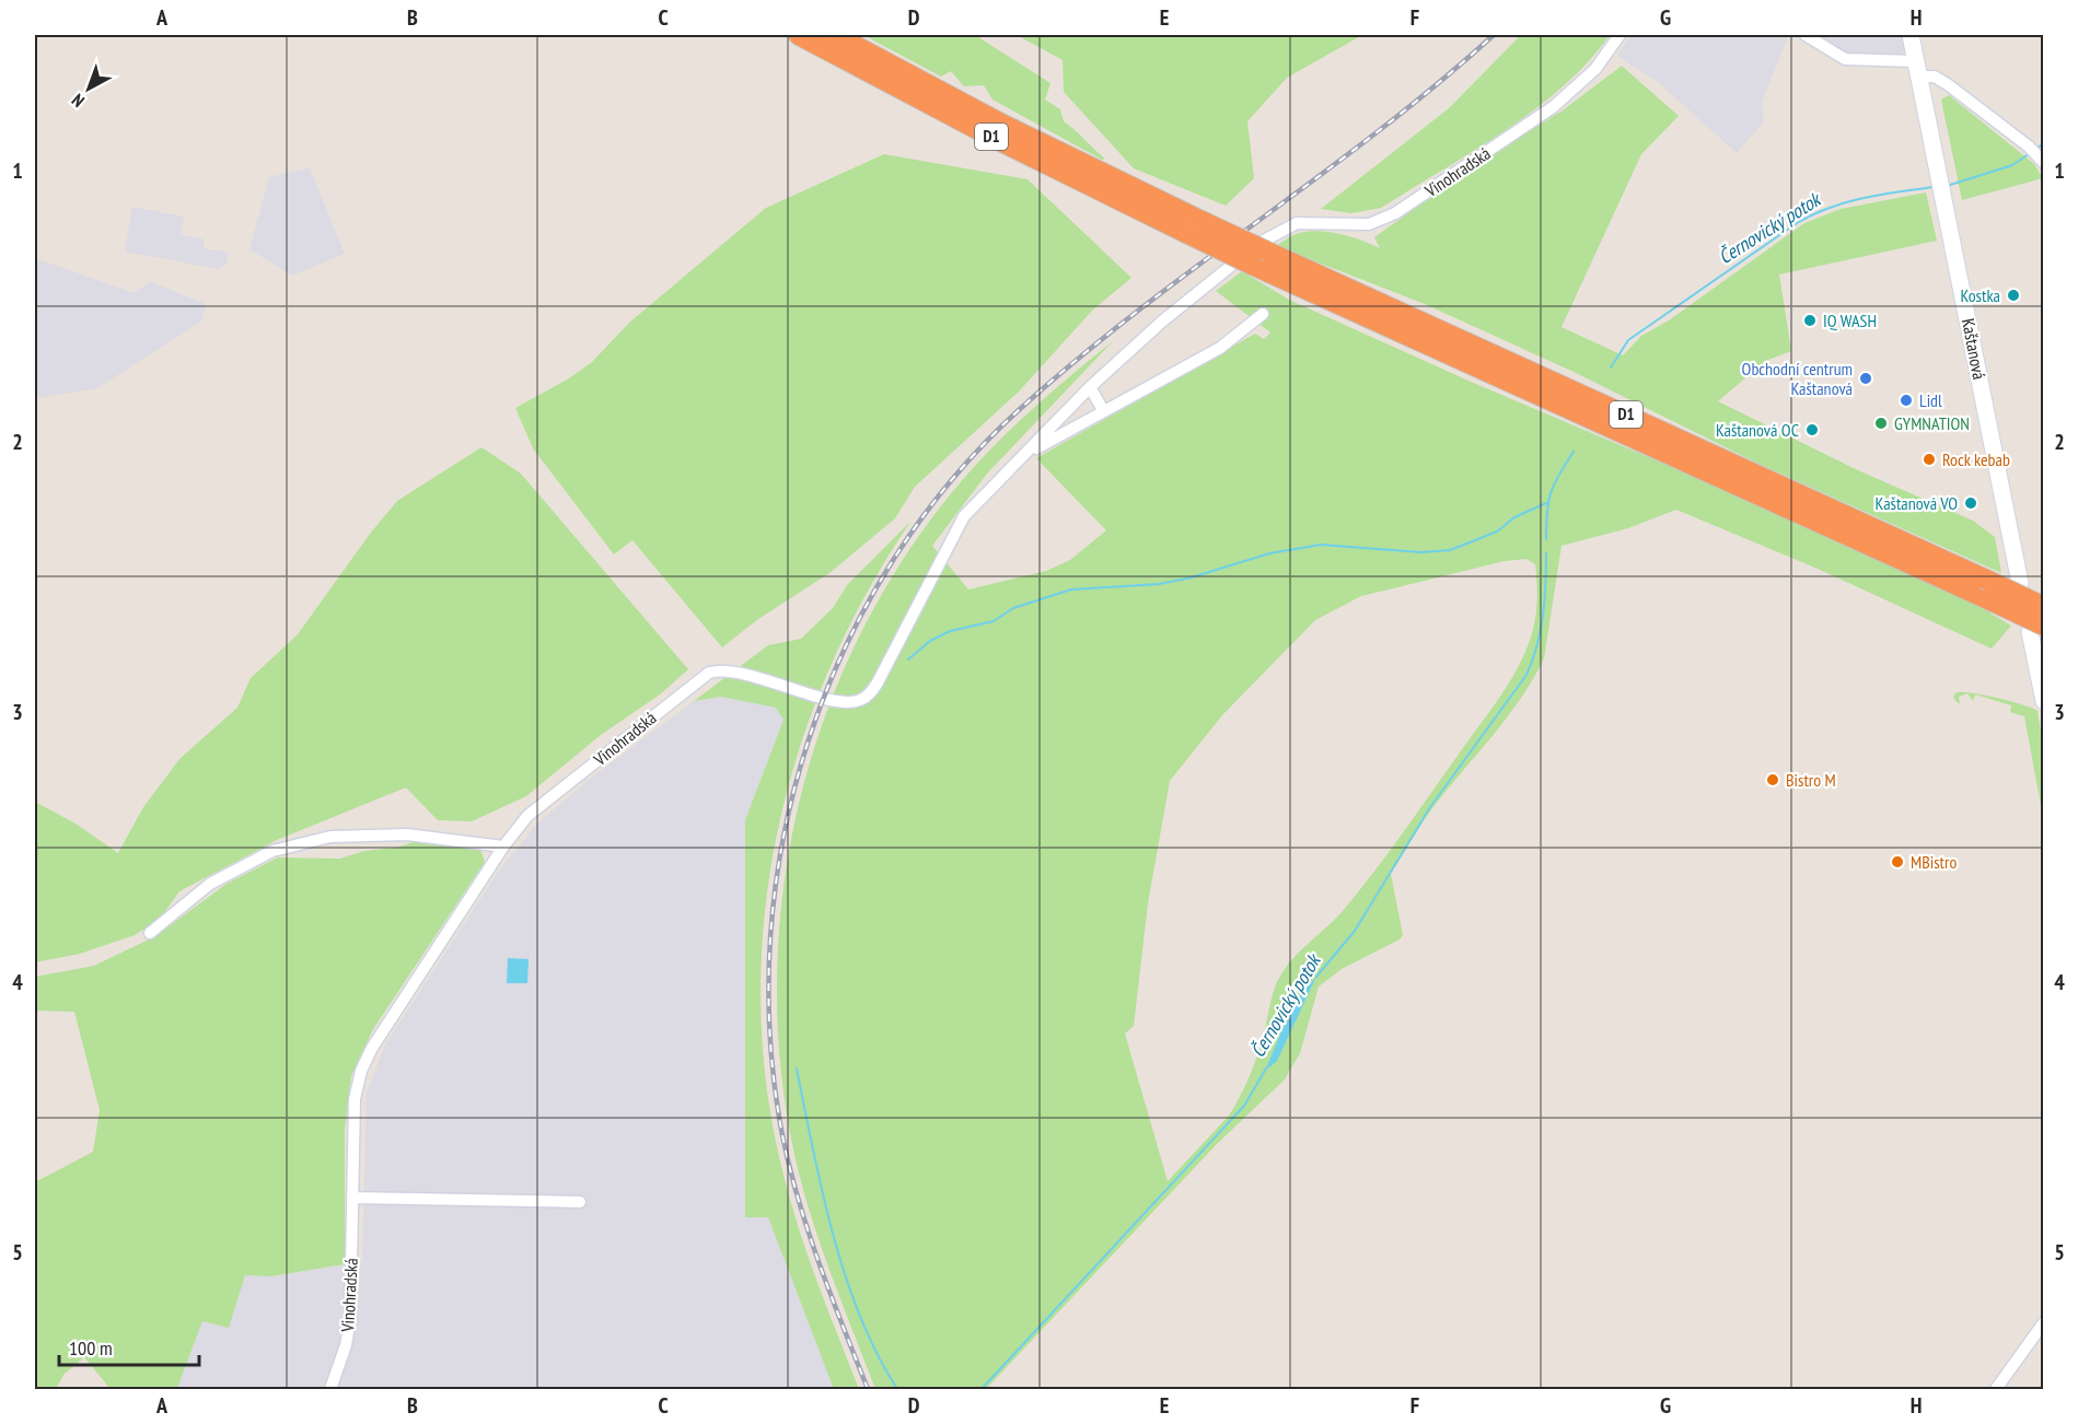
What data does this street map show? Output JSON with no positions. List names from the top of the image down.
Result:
{
  "streets": {
    "highway": ["D1"],
    "main road": ["Kaštanová"],
    "street": ["Vinohradská"]
  },
  "crossings": [
    ["D1", "Vinohradská"]
  ],
  "water": ["Černovický potok"],
  "places": [
    "Kostka",
    "IQ WASH",
    "Obchodní centrum Kaštanová",
    "Lidl",
    "GYMNATION",
    "Kaštanová OC",
    "Rock kebab",
    "Kaštanová VO",
    "Bistro M",
    "MBistro"
  ],
  "scale_bar": "100 m",
  "north": "bottom left",
  "grid": {
    "columns": [
      "A",
      "B",
      "C",
      "D",
      "E",
      "F",
      "G",
      "H"
    ],
    "rows": [
      "1",
      "2",
      "3",
      "4",
      "5"
    ]
  }
}
